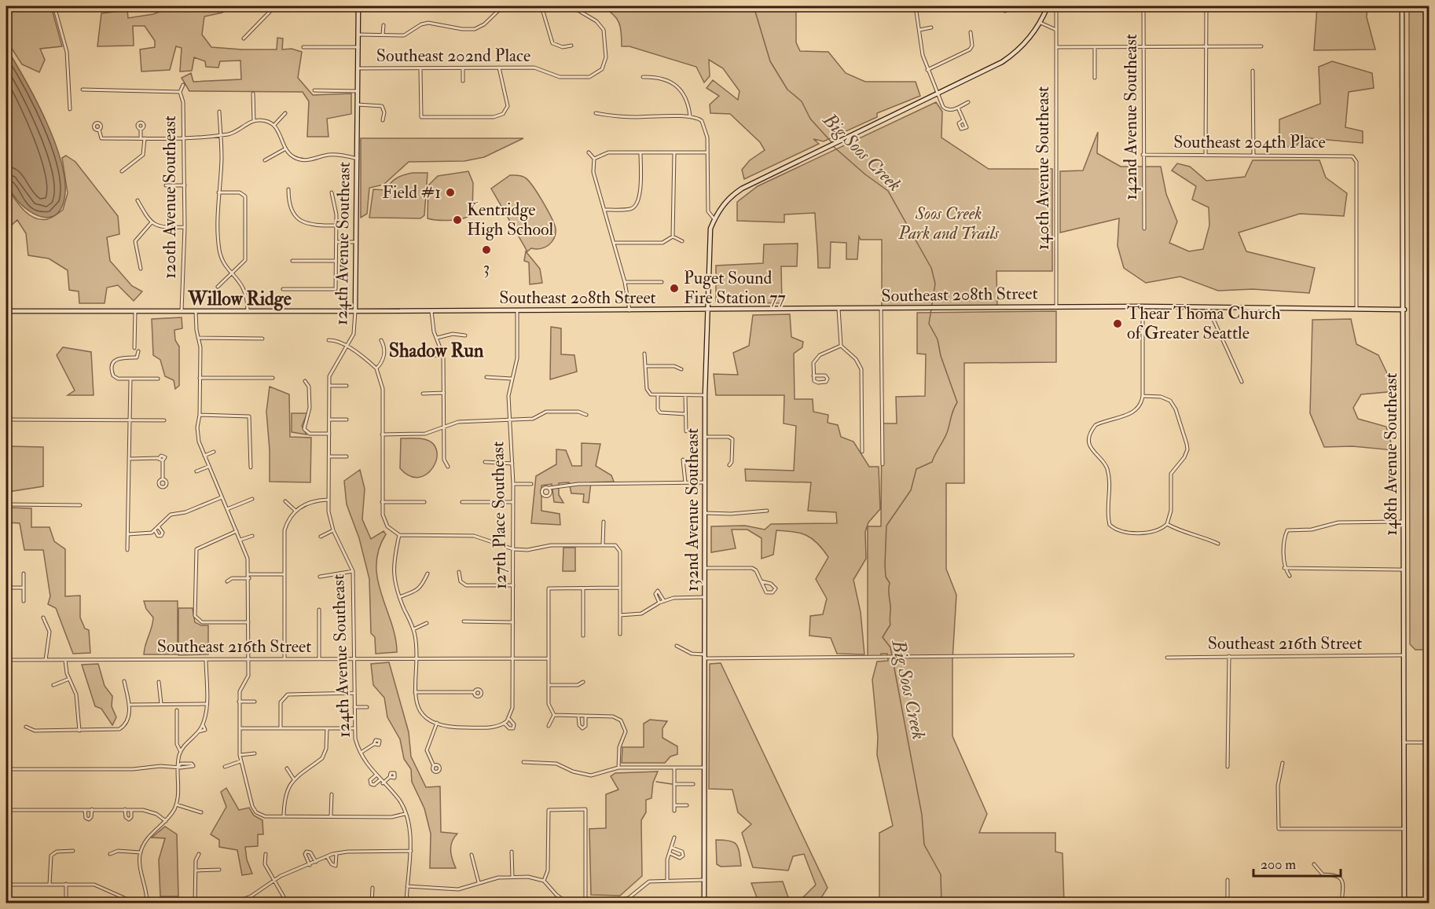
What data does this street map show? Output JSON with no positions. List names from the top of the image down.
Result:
{
  "streets": {
    "street": [
      "Southeast 202nd Place",
      "142nd Avenue Southeast",
      "Southeast 204th Place",
      "140th Avenue Southeast",
      "120th Avenue Southeast",
      "124th Avenue Southeast",
      "Southeast 208th Street",
      "148th Avenue Southeast",
      "132nd Avenue Southeast",
      "127th Place Southeast",
      "Southeast 216th Street"
    ]
  },
  "crossings": [
    ["Southeast 202nd Place", "124th Avenue Southeast"],
    ["142nd Avenue Southeast", "Southeast 204th Place"],
    ["Southeast 204th Place", "Southeast 208th Street"],
    ["140th Avenue Southeast", "Southeast 208th Street"],
    ["120th Avenue Southeast", "Southeast 208th Street"],
    ["124th Avenue Southeast", "Southeast 208th Street"],
    ["124th Avenue Southeast", "Southeast 216th Street"],
    ["Southeast 208th Street", "148th Avenue Southeast"],
    ["Southeast 208th Street", "132nd Avenue Southeast"],
    ["Southeast 208th Street", "127th Place Southeast"],
    ["148th Avenue Southeast", "Southeast 216th Street"],
    ["127th Place Southeast", "Southeast 216th Street"]
  ],
  "districts": ["Willow Ridge", "Shadow Run"],
  "water": ["Big Soos Creek"],
  "parks": ["Soos Creek Park and Trails"],
  "places": [
    "Field #1",
    "Kentridge High School",
    "3",
    "Puget Sound Fire Station 77",
    "Thear Thoma Church of Greater Seattle"
  ],
  "scale_bar": "200 m"
}
